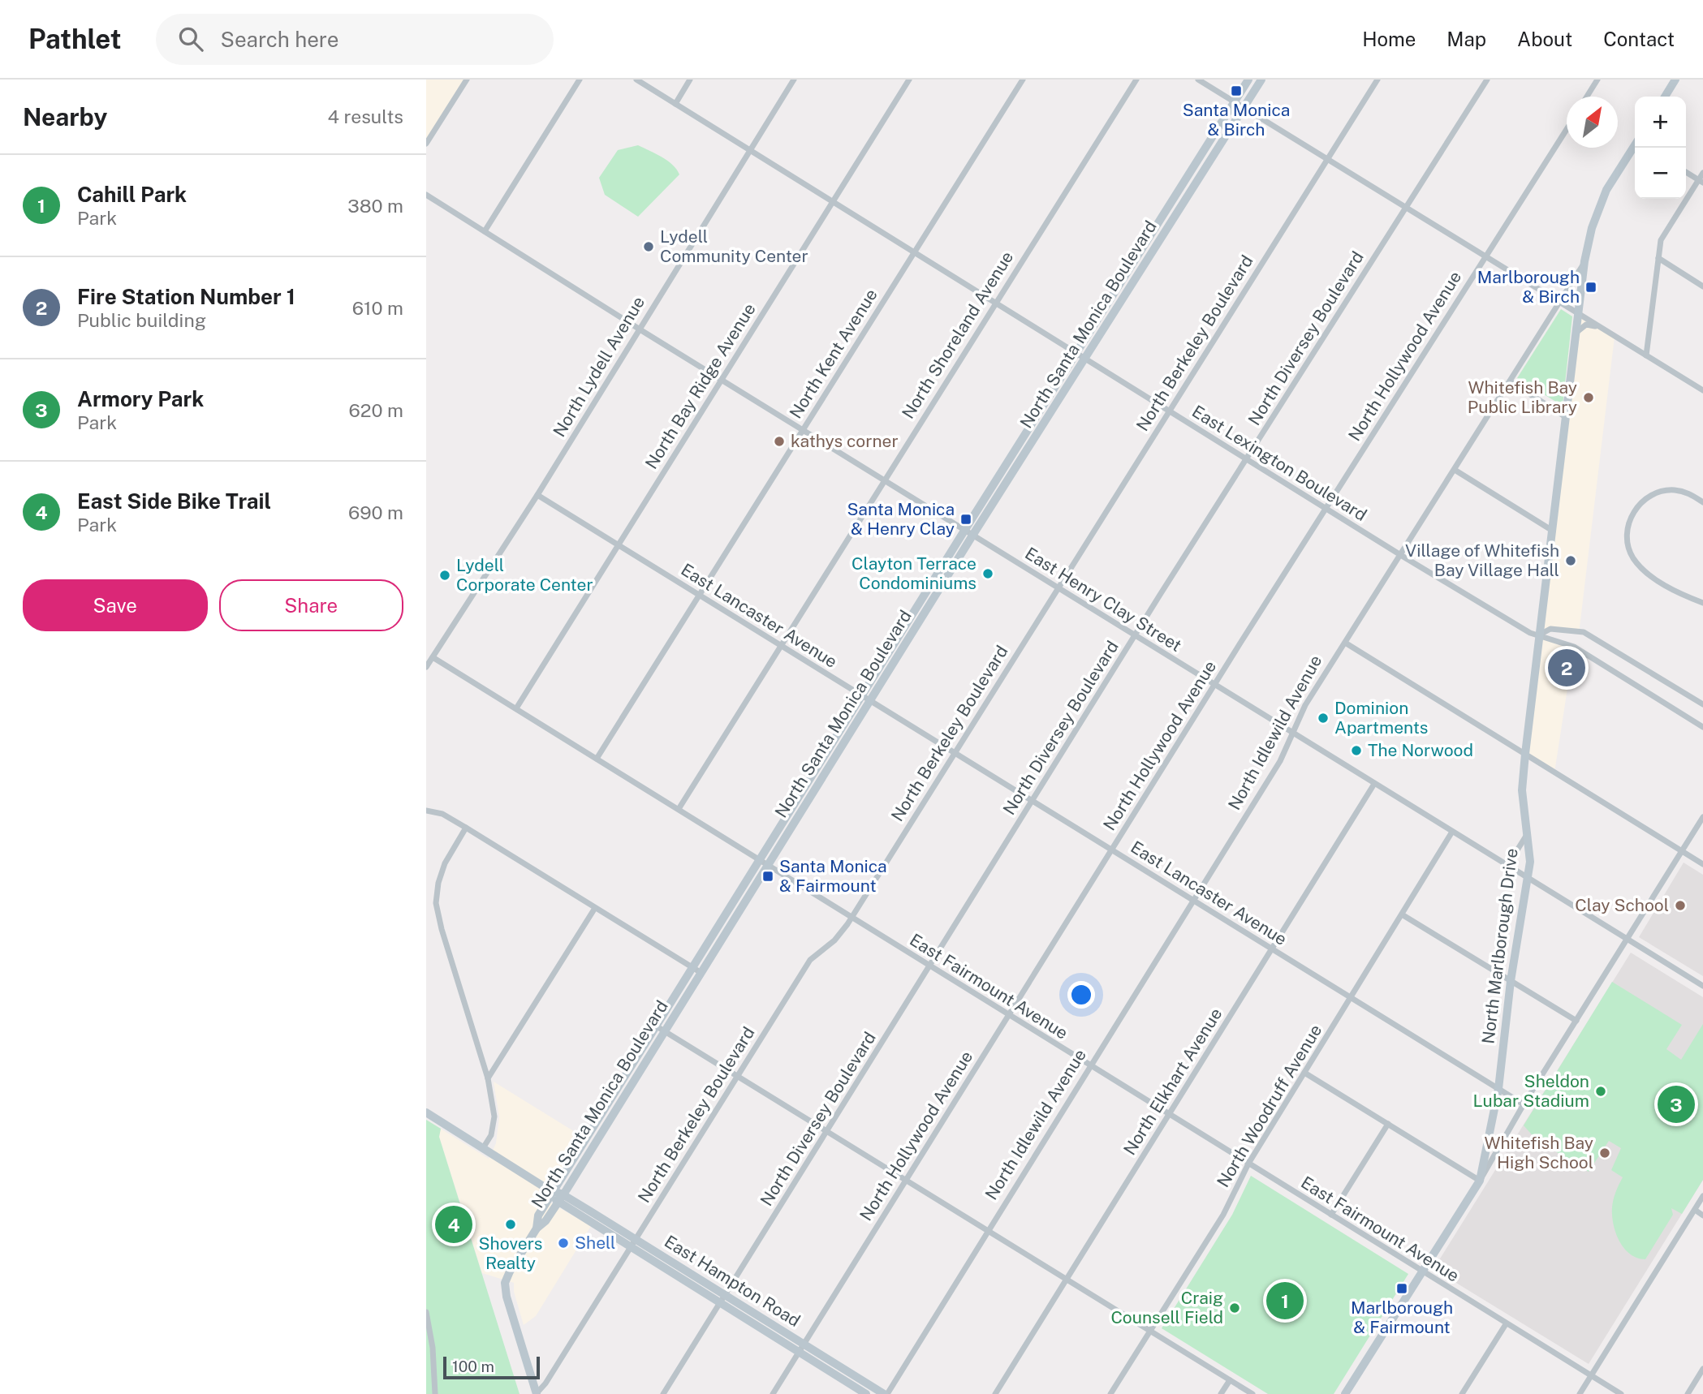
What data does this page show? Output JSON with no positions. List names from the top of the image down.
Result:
{
  "streets": {
    "street": [
      "North Santa Monica Boulevard",
      "North Shoreland Avenue",
      "North Diversey Boulevard",
      "North Berkeley Boulevard",
      "North Kent Avenue",
      "North Hollywood Avenue",
      "North Lydell Avenue",
      "North Bay Ridge Avenue",
      "East Lexington Boulevard",
      "East Henry Clay Street",
      "East Lancaster Avenue",
      "North Idlewild Avenue",
      "North Marlborough Drive",
      "East Fairmount Avenue",
      "North Elkhart Avenue",
      "North Woodruff Avenue",
      "East Hampton Road"
    ]
  },
  "crossings": [
    ["North Santa Monica Boulevard", "East Lexington Boulevard"],
    ["North Santa Monica Boulevard", "East Henry Clay Street"],
    ["North Santa Monica Boulevard", "East Lancaster Avenue"],
    ["North Santa Monica Boulevard", "East Fairmount Avenue"],
    ["North Santa Monica Boulevard", "East Hampton Road"],
    ["North Shoreland Avenue", "East Lexington Boulevard"],
    ["North Shoreland Avenue", "East Henry Clay Street"],
    ["North Shoreland Avenue", "East Lancaster Avenue"],
    ["North Shoreland Avenue", "East Fairmount Avenue"],
    ["North Diversey Boulevard", "East Lexington Boulevard"],
    ["North Diversey Boulevard", "East Henry Clay Street"],
    ["North Diversey Boulevard", "East Lancaster Avenue"],
    ["North Diversey Boulevard", "East Fairmount Avenue"],
    ["North Diversey Boulevard", "East Hampton Road"],
    ["North Berkeley Boulevard", "East Lexington Boulevard"],
    ["North Berkeley Boulevard", "East Henry Clay Street"],
    ["North Berkeley Boulevard", "East Lancaster Avenue"],
    ["North Berkeley Boulevard", "East Fairmount Avenue"],
    ["North Berkeley Boulevard", "East Hampton Road"],
    ["North Kent Avenue", "East Lexington Boulevard"],
    ["North Kent Avenue", "East Henry Clay Street"],
    ["North Kent Avenue", "East Lancaster Avenue"],
    ["North Kent Avenue", "East Fairmount Avenue"],
    ["North Hollywood Avenue", "East Lexington Boulevard"],
    ["North Hollywood Avenue", "East Henry Clay Street"],
    ["North Hollywood Avenue", "East Lancaster Avenue"],
    ["North Hollywood Avenue", "East Fairmount Avenue"],
    ["North Hollywood Avenue", "East Hampton Road"],
    ["North Lydell Avenue", "East Lexington Boulevard"],
    ["North Lydell Avenue", "East Henry Clay Street"],
    ["North Lydell Avenue", "East Lancaster Avenue"],
    ["North Lydell Avenue", "East Fairmount Avenue"],
    ["North Bay Ridge Avenue", "East Lexington Boulevard"],
    ["North Bay Ridge Avenue", "East Henry Clay Street"],
    ["North Bay Ridge Avenue", "East Lancaster Avenue"],
    ["North Bay Ridge Avenue", "East Fairmount Avenue"],
    ["East Lexington Boulevard", "North Idlewild Avenue"],
    ["East Lexington Boulevard", "North Marlborough Drive"],
    ["East Henry Clay Street", "North Idlewild Avenue"],
    ["East Henry Clay Street", "North Marlborough Drive"],
    ["East Henry Clay Street", "North Elkhart Avenue"],
    ["East Henry Clay Street", "North Woodruff Avenue"],
    ["East Lancaster Avenue", "North Idlewild Avenue"],
    ["East Lancaster Avenue", "North Marlborough Drive"],
    ["East Lancaster Avenue", "North Elkhart Avenue"],
    ["East Lancaster Avenue", "North Woodruff Avenue"],
    ["North Idlewild Avenue", "North Marlborough Drive"],
    ["North Idlewild Avenue", "East Fairmount Avenue"],
    ["North Idlewild Avenue", "East Hampton Road"],
    ["North Marlborough Drive", "East Fairmount Avenue"],
    ["East Fairmount Avenue", "North Elkhart Avenue"],
    ["East Fairmount Avenue", "North Woodruff Avenue"]
  ],
  "places": {
    "transit": [
      "Santa Monica & Birch",
      "Marlborough & Birch",
      "Santa Monica & Henry Clay",
      "Santa Monica & Fairmount",
      "Marlborough & Fairmount"
    ],
    "other": [
      "Lydell Community Center",
      "Whitefish Bay Public Library",
      "kathys corner",
      "Village of Whitefish Bay Village Hall",
      "Clayton Terrace Condominiums",
      "Lydell Corporate Center",
      "Dominion Apartments",
      "The Norwood",
      "Clay School",
      "Sheldon Lubar Stadium",
      "Whitefish Bay High School",
      "Shovers Realty",
      "Shell",
      "Craig Counsell Field"
    ]
  },
  "scale_bar": "100 m",
  "north": "top right",
  "page": {
    "header": "Pathlet",
    "search": "Search here",
    "nav": [
      "Home",
      "Map",
      "About",
      "Contact"
    ],
    "heading": ["Nearby", "4 results"],
    "map_buttons": ["+", "−"],
    "list": [
      {
        "mark": "1",
        "name": "Cahill Park",
        "note": "Park",
        "value": "380 m"
      },
      {
        "mark": "2",
        "name": "Fire Station Number 1",
        "note": "Public building",
        "value": "610 m"
      },
      {
        "mark": "3",
        "name": "Armory Park",
        "note": "Park",
        "value": "620 m"
      },
      {
        "mark": "4",
        "name": "East Side Bike Trail",
        "note": "Park",
        "value": "690 m"
      }
    ],
    "buttons": ["Save", "Share"],
    "pins": [
      "2",
      "3",
      "4",
      "1"
    ],
    "scale": "100 m"
  }
}
